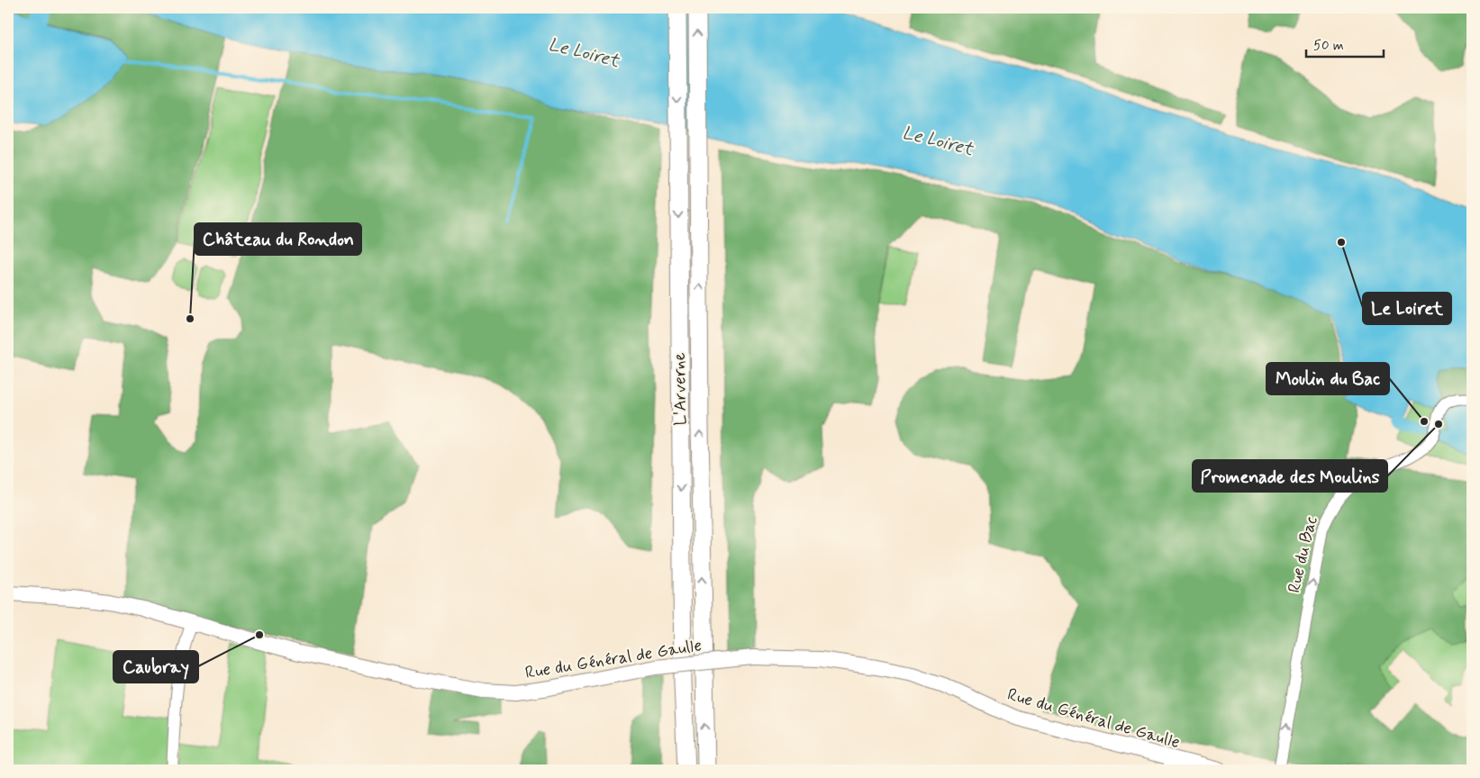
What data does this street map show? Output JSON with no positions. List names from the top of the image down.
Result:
{
  "streets": {
    "highway": ["L'Arverne"],
    "main road": ["Rue du Général de Gaulle"],
    "street": ["Rue du Bac"]
  },
  "one_way": ["Rue du Bac"],
  "water": ["Le Loiret"],
  "places": [
    "Le Loiret",
    "Château du Rondon",
    "Moulin du Bac",
    "Promenade des Moulins",
    "Caubray"
  ],
  "scale_bar": "50 m"
}
